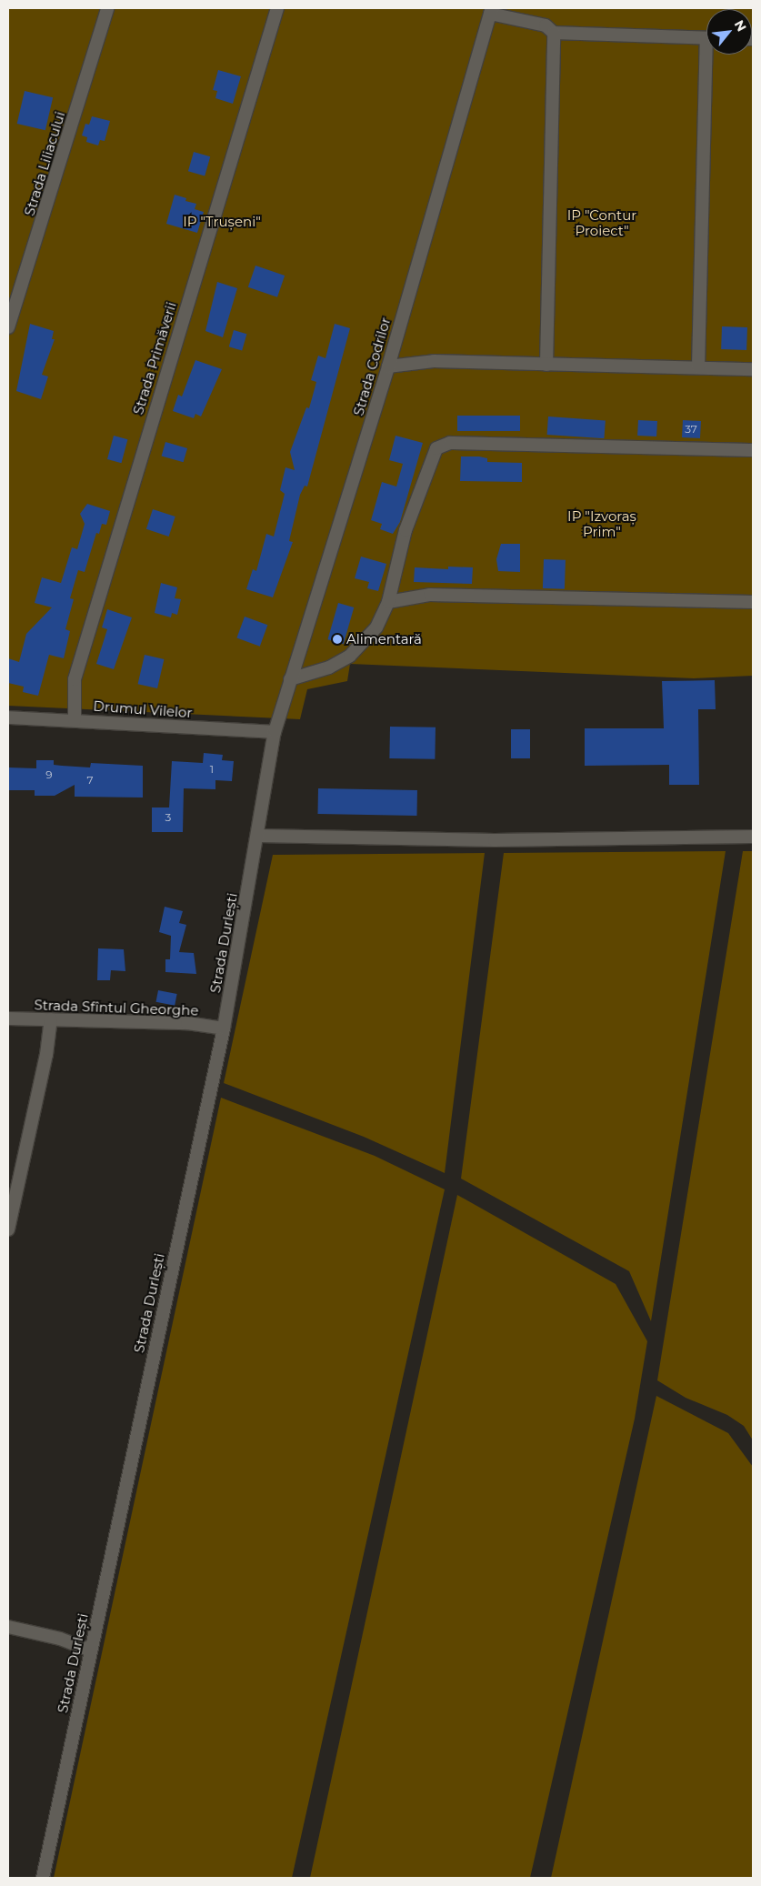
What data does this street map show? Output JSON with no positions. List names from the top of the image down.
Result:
{
  "streets": {
    "street": [
      "Strada Liliacului",
      "Strada Primăverii",
      "Strada Codrilor",
      "Drumul Vilelor",
      "Strada Durlești",
      "Strada Sfîntul Gheorghe"
    ]
  },
  "crossings": [
    ["Strada Primăverii", "Drumul Vilelor"],
    ["Strada Codrilor", "Drumul Vilelor"],
    ["Strada Codrilor", "Strada Durlești"],
    ["Drumul Vilelor", "Strada Durlești"],
    ["Strada Durlești", "Strada Sfîntul Gheorghe"]
  ],
  "parks": ["IP \"Contur Proiect\"", "IP \"Trușeni\"", "IP \"Izvoraș Prim\""],
  "places": ["Alimentară"],
  "house_numbers": [
    "37",
    "1",
    "9",
    "7",
    "3"
  ],
  "north": "top right"
}
